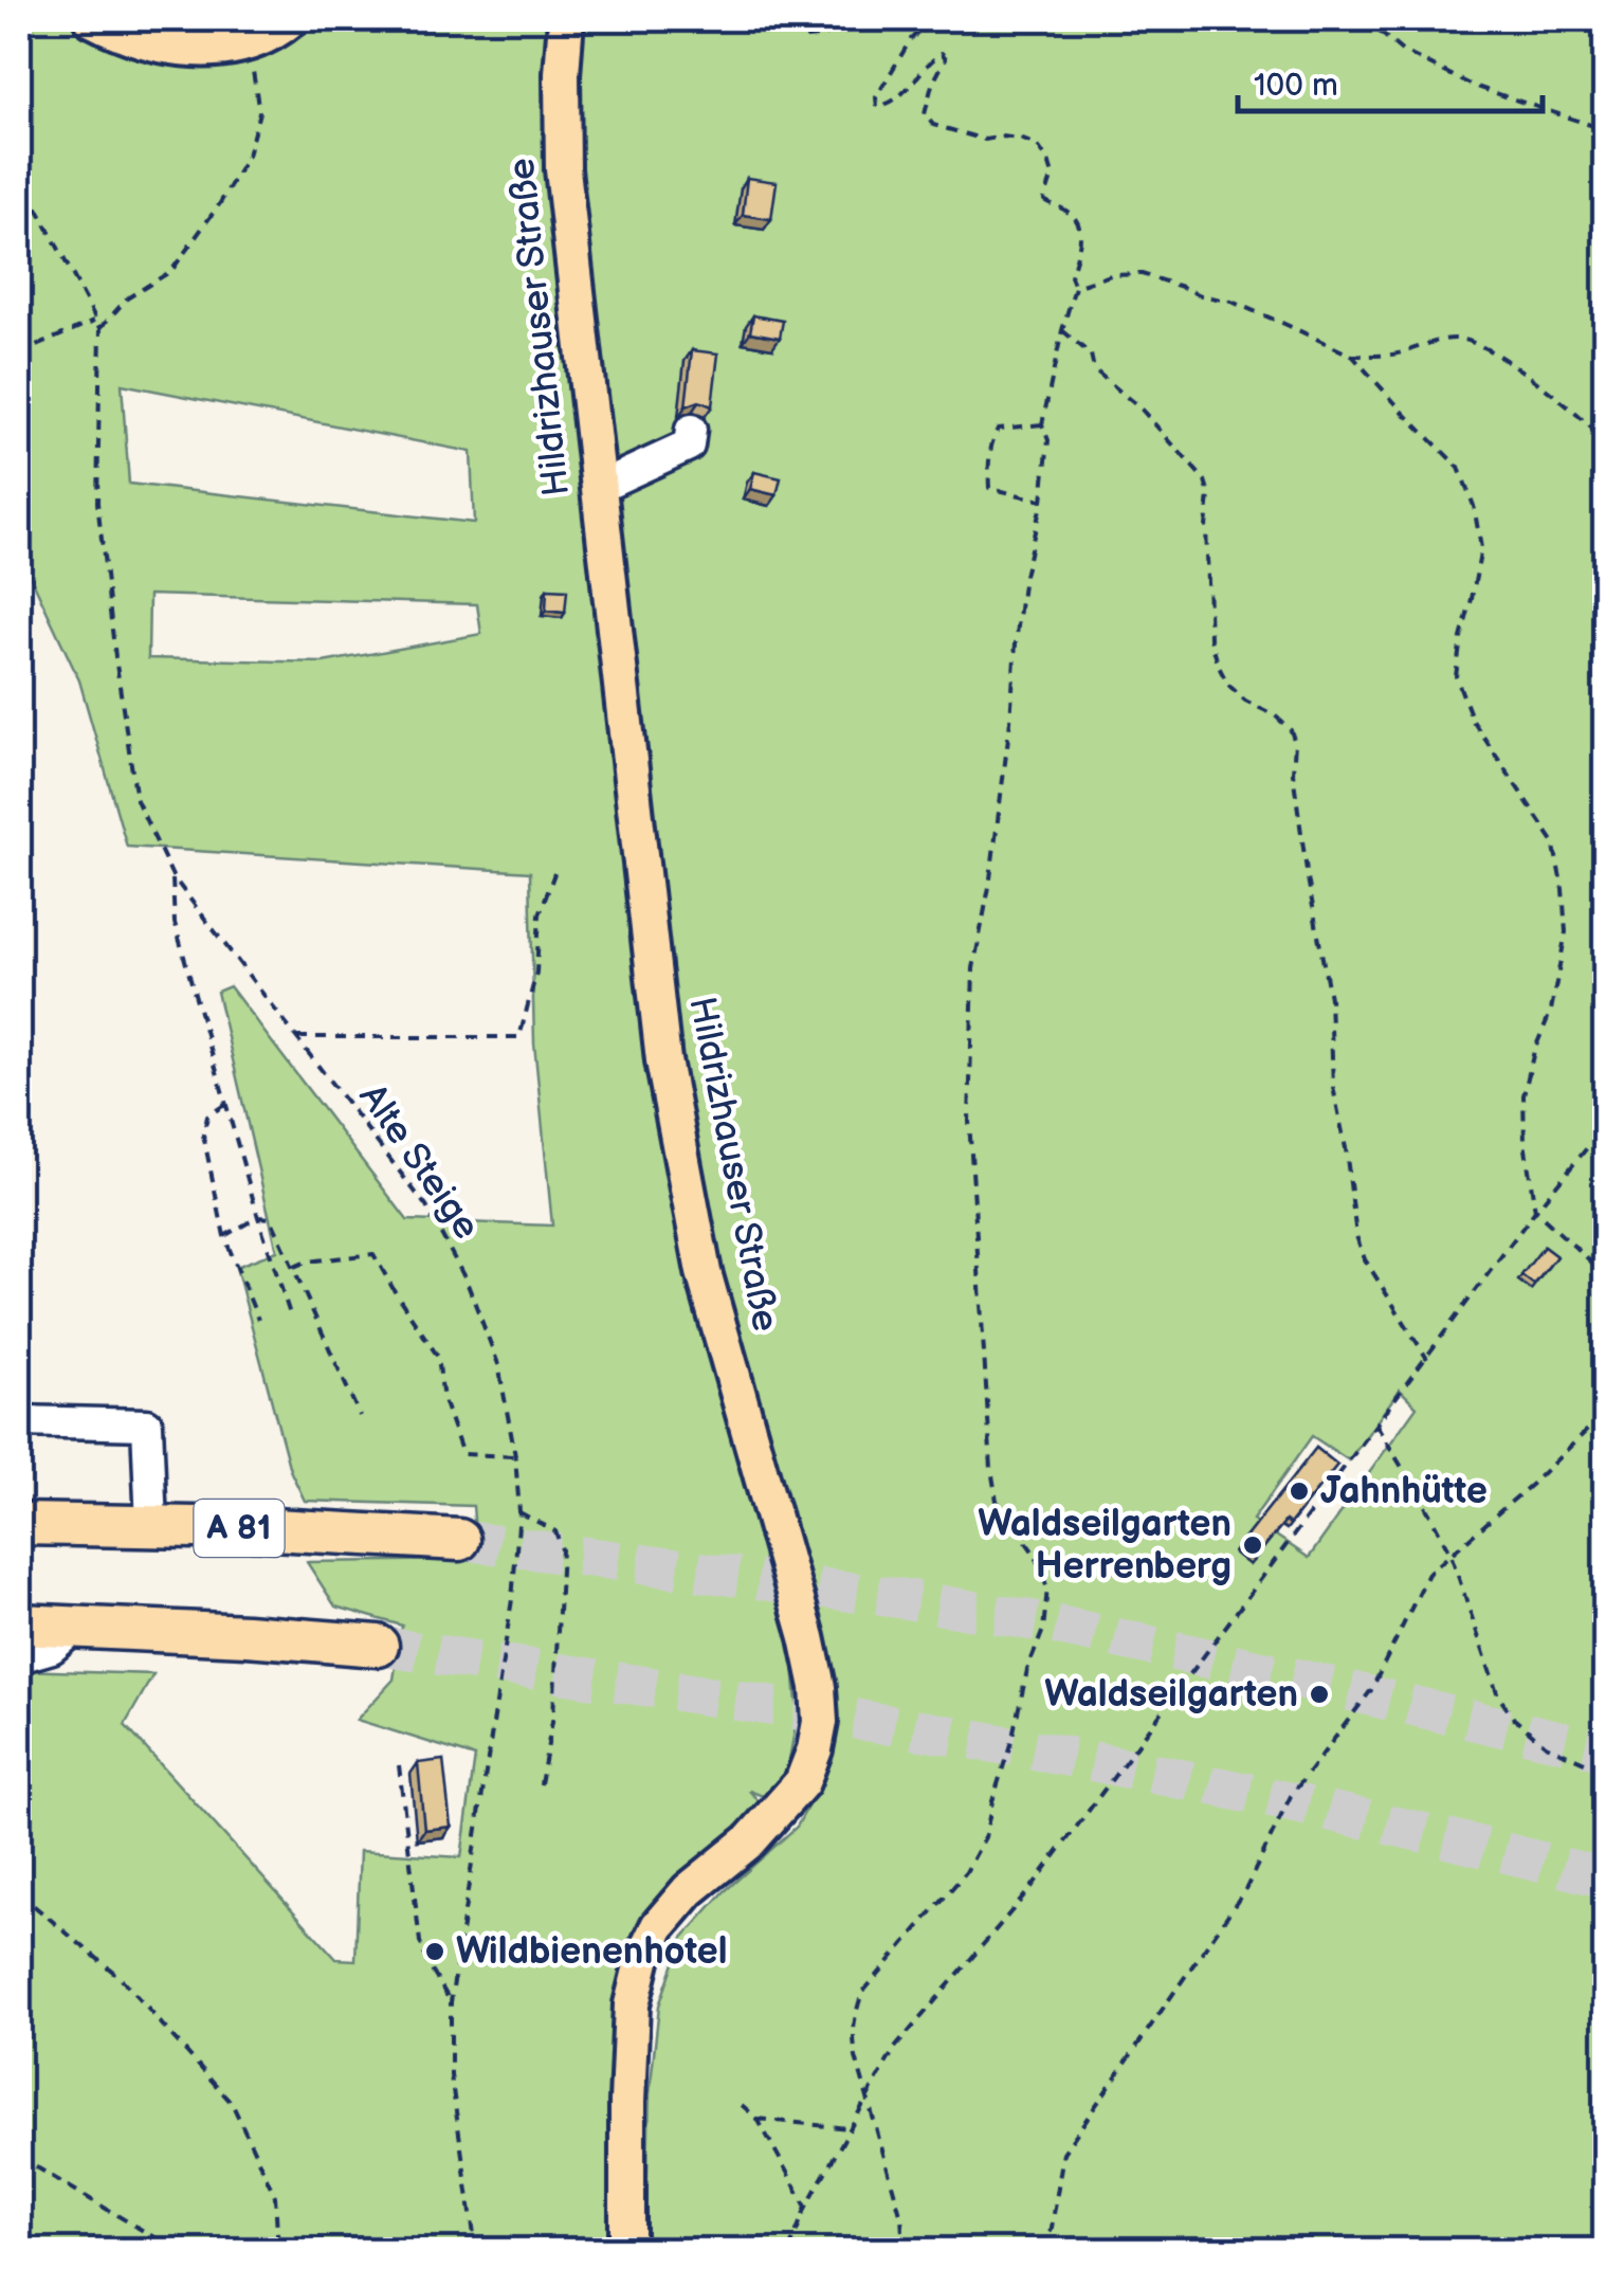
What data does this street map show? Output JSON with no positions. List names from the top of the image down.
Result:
{
  "streets": {
    "highway": ["A 81"],
    "main road": ["Hildrizhauser Straße"],
    "path": ["Alte Steige"]
  },
  "places": [
    "Jahnhütte",
    "Waldseilgarten Herrenberg",
    "Waldseilgarten",
    "Wildbienenhotel"
  ],
  "scale_bar": "100 m"
}
